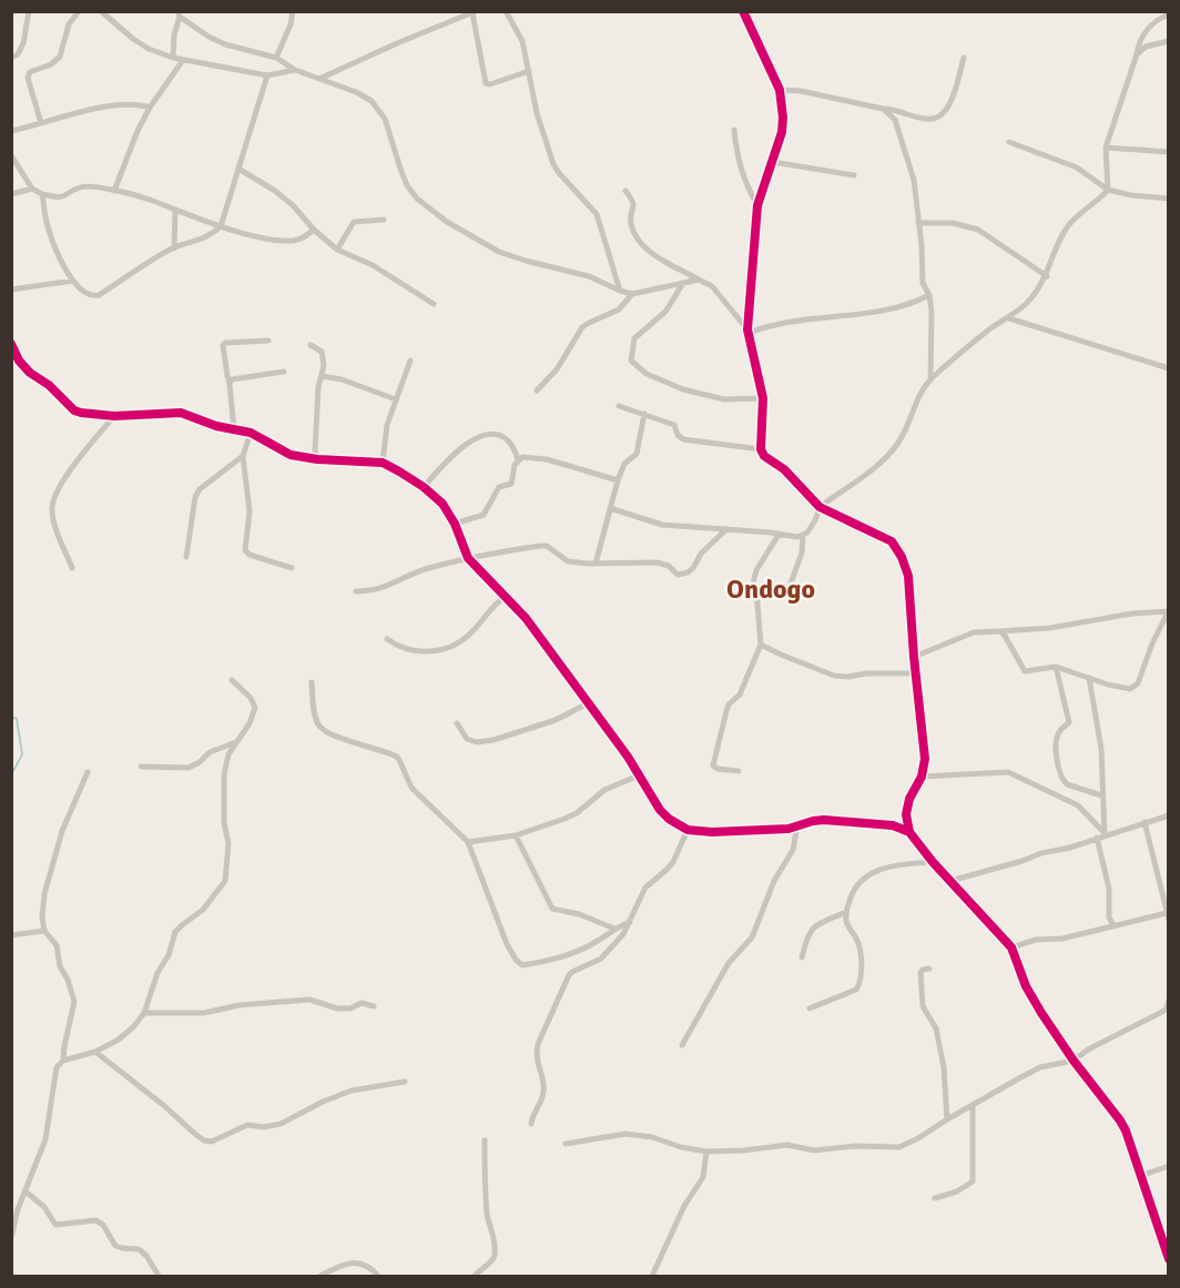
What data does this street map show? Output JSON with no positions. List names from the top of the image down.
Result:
{
  "districts": ["Ondogo"]
}
